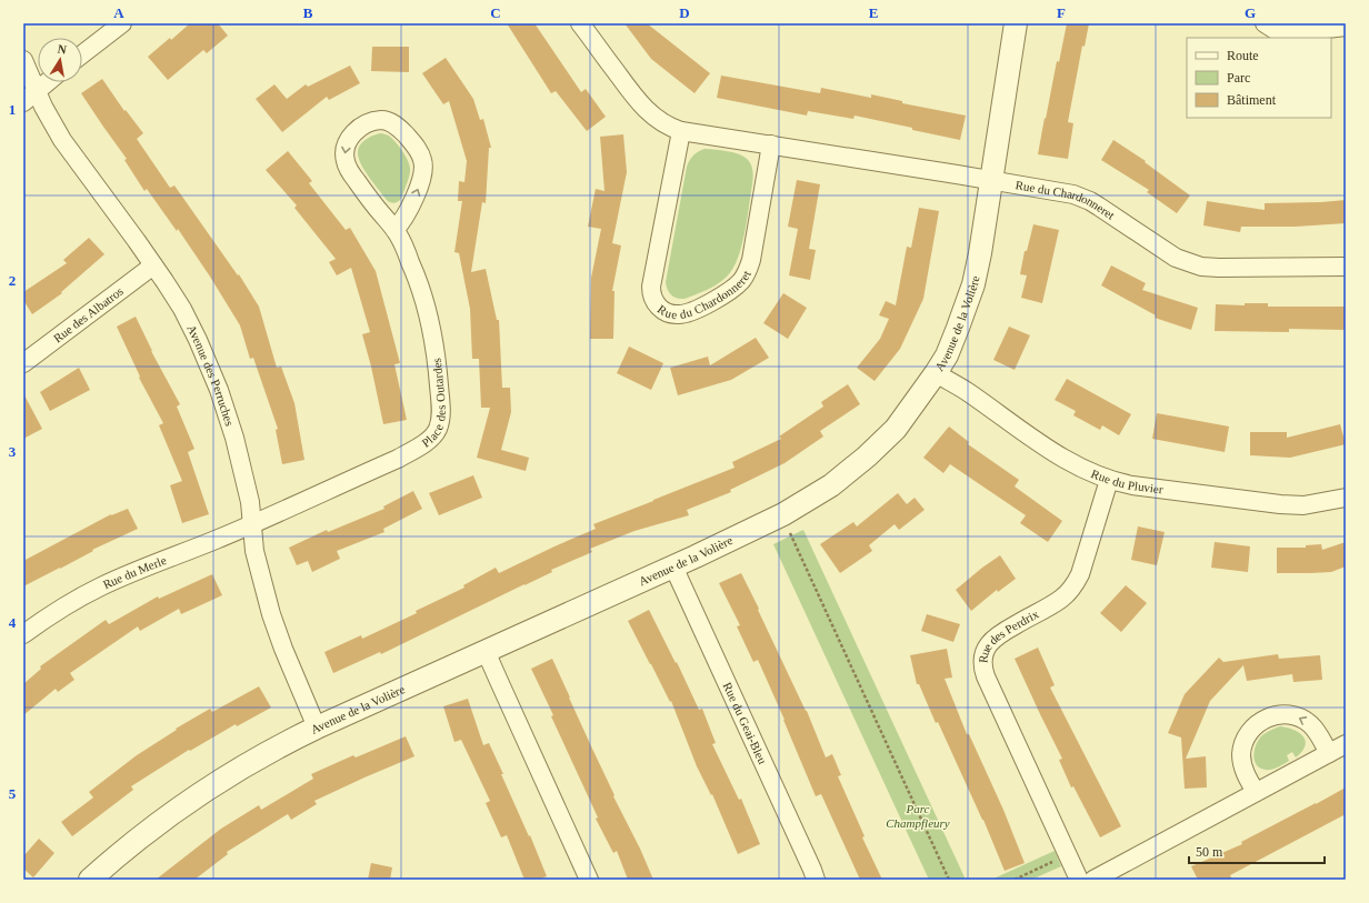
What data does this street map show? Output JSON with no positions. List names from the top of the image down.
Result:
{
  "streets": {
    "street": [
      "Rue du Chardonneret",
      "Rue des Albatros",
      "Avenue de la Volière",
      "Avenue des Perruches",
      "Place des Outardes",
      "Rue du Pluvier",
      "Rue du Merle",
      "Rue des Perdrix",
      "Rue du Geai-Bleu"
    ]
  },
  "crossings": [
    ["Rue du Chardonneret", "Avenue de la Volière"],
    ["Rue des Albatros", "Avenue des Perruches"],
    ["Avenue de la Volière", "Avenue des Perruches"],
    ["Avenue de la Volière", "Rue du Pluvier"],
    ["Avenue de la Volière", "Rue du Geai-Bleu"],
    ["Avenue des Perruches", "Place des Outardes"],
    ["Avenue des Perruches", "Rue du Merle"],
    ["Place des Outardes", "Rue du Merle"],
    ["Rue du Pluvier", "Rue des Perdrix"]
  ],
  "parks": ["Parc Champfleury"],
  "legend": ["Route", "Parc", "Bâtiment"],
  "scale_bar": "50 m",
  "north": "top",
  "grid": {
    "columns": [
      "A",
      "B",
      "C",
      "D",
      "E",
      "F",
      "G"
    ],
    "rows": [
      "1",
      "2",
      "3",
      "4",
      "5"
    ]
  }
}
